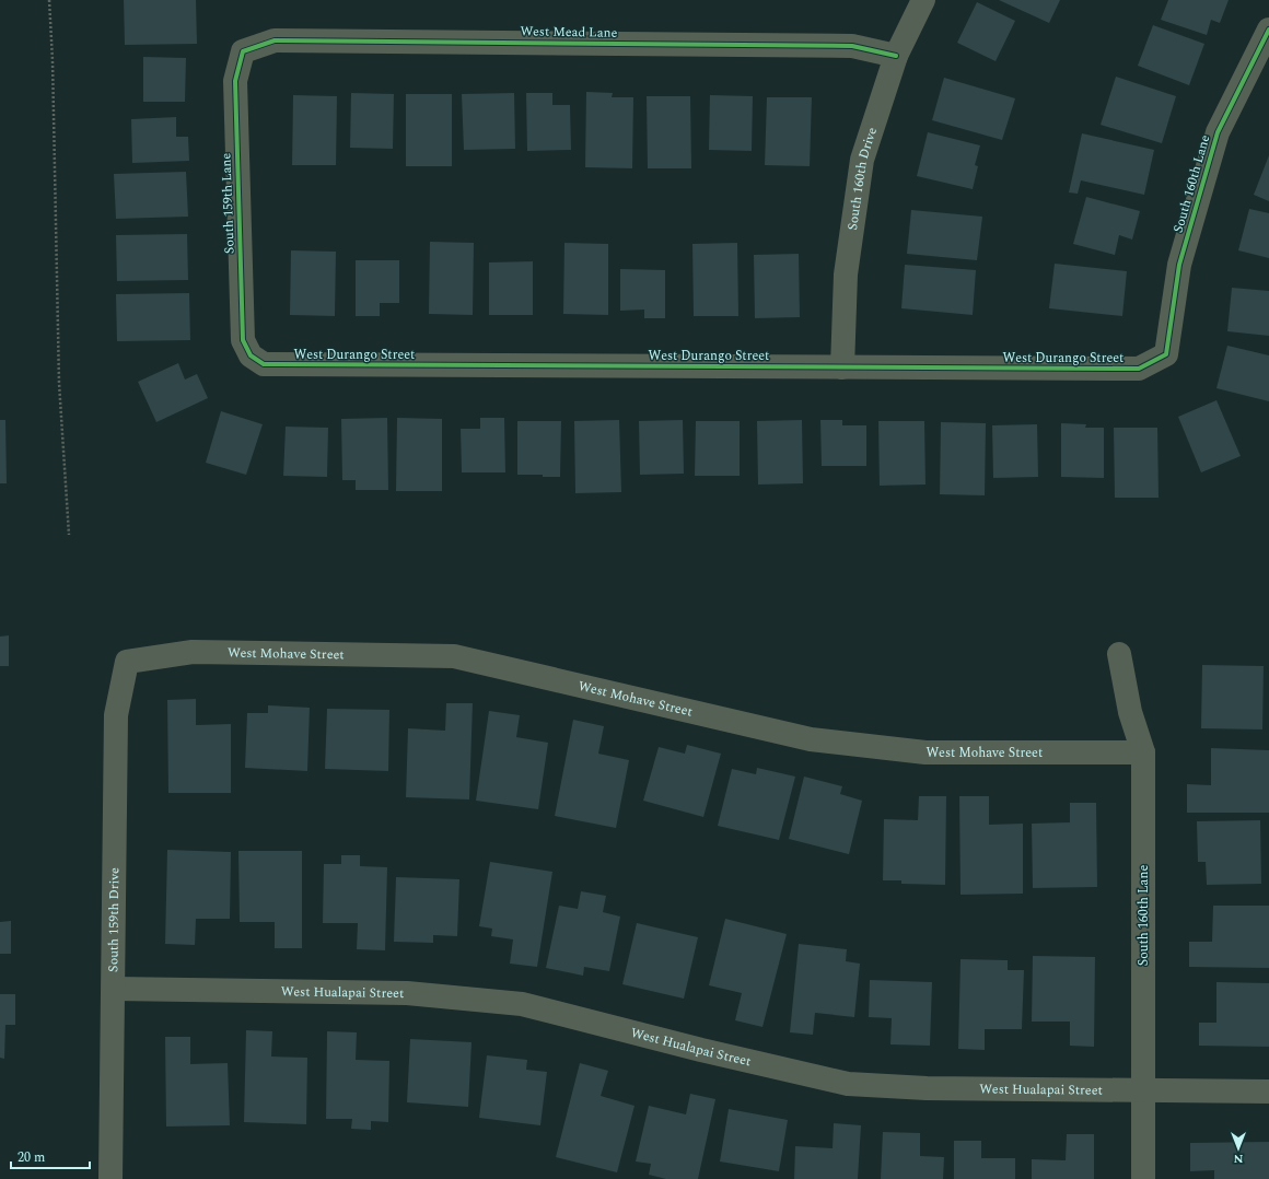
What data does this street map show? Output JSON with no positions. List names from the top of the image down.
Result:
{
  "streets": {
    "street": [
      "West Mead Lane",
      "South 160th Drive",
      "South 160th Lane",
      "South 159th Lane",
      "West Durango Street",
      "West Mohave Street",
      "South 159th Drive",
      "West Hualapai Street"
    ]
  },
  "crossings": [
    ["West Mead Lane", "South 160th Drive"],
    ["West Mead Lane", "South 159th Lane"],
    ["South 160th Drive", "West Durango Street"],
    ["South 160th Lane", "West Durango Street"],
    ["South 160th Lane", "West Mohave Street"],
    ["South 160th Lane", "West Hualapai Street"],
    ["South 159th Lane", "West Durango Street"],
    ["West Mohave Street", "South 159th Drive"],
    ["South 159th Drive", "West Hualapai Street"]
  ],
  "scale_bar": "20 m",
  "north": "bottom"
}
